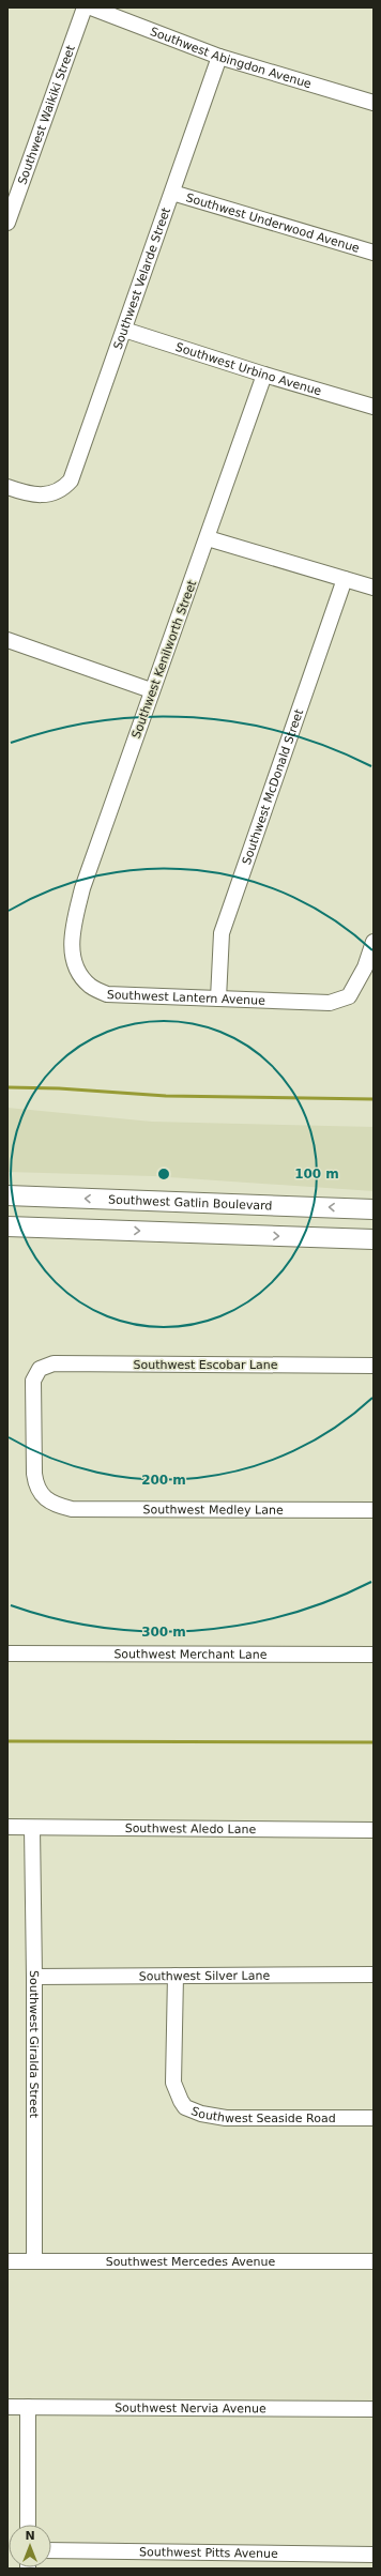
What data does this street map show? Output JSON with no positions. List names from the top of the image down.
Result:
{
  "streets": {
    "main road": ["Southwest Gatlin Boulevard"],
    "street": [
      "Southwest Abingdon Avenue",
      "Southwest Waikiki Street",
      "Southwest Underwood Avenue",
      "Southwest Velarde Street",
      "Southwest Urbino Avenue",
      "Southwest Kenilworth Street",
      "Southwest McDonald Street",
      "Southwest Lantern Avenue",
      "Southwest Escobar Lane",
      "Southwest Medley Lane",
      "Southwest Merchant Lane",
      "Southwest Aledo Lane",
      "Southwest Silver Lane",
      "Southwest Giralda Street",
      "Southwest Seaside Road",
      "Southwest Mercedes Avenue",
      "Southwest Nervia Avenue",
      "Southwest Pitts Avenue"
    ]
  },
  "crossings": [
    ["Southwest Abingdon Avenue", "Southwest Velarde Street"],
    ["Southwest Underwood Avenue", "Southwest Velarde Street"],
    ["Southwest Velarde Street", "Southwest Urbino Avenue"],
    ["Southwest Urbino Avenue", "Southwest Kenilworth Street"],
    ["Southwest Kenilworth Street", "Southwest Lantern Avenue"],
    ["Southwest McDonald Street", "Southwest Lantern Avenue"],
    ["Southwest Escobar Lane", "Southwest Medley Lane"],
    ["Southwest Aledo Lane", "Southwest Giralda Street"],
    ["Southwest Silver Lane", "Southwest Giralda Street"],
    ["Southwest Silver Lane", "Southwest Seaside Road"],
    ["Southwest Giralda Street", "Southwest Mercedes Avenue"]
  ],
  "north": "top",
  "rings": ["100 m", "200 m", "300 m"]
}
